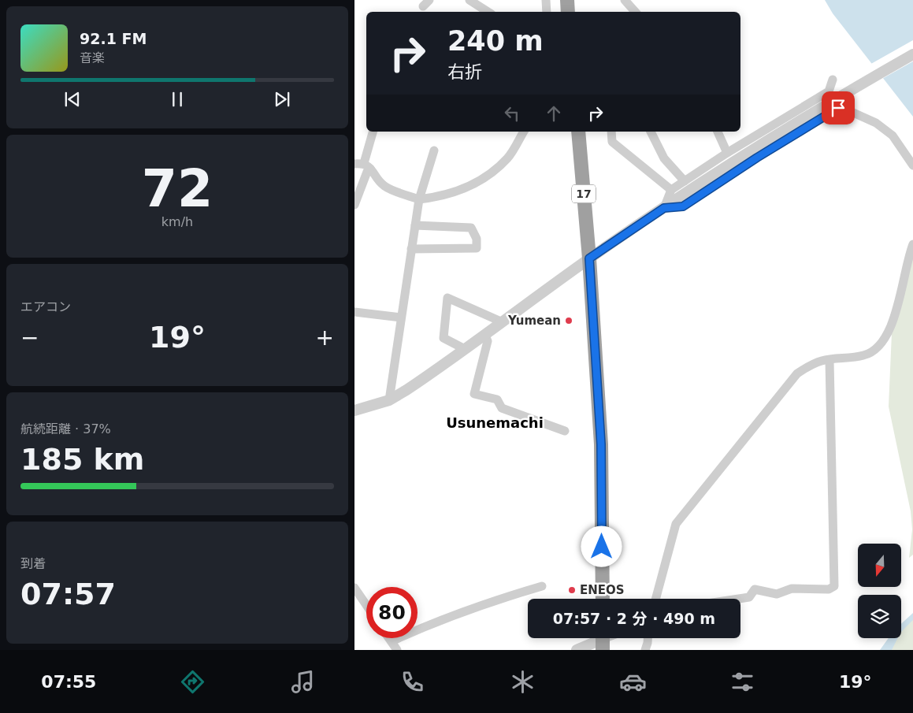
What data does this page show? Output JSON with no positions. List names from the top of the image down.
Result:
{
  "streets": {
    "highway": ["17"]
  },
  "districts": ["Usunemachi"],
  "places": ["Yumean", "ENEOS"],
  "north": "bottom",
  "page": {
    "turn": ["240 m", "右折"],
    "song": ["92.1 FM", "音楽"],
    "tile": [
      ["72", "km/h"],
      "エアコン",
      ["航続距離 · 37%", "185 km"],
      ["到着", "07:57"]
    ],
    "heat": ["−", "19°", "+"],
    "limit": "80",
    "trip": "07:57 · 2 分 · 490 m",
    "tabs": ["07:55", "19°"]
  }
}
